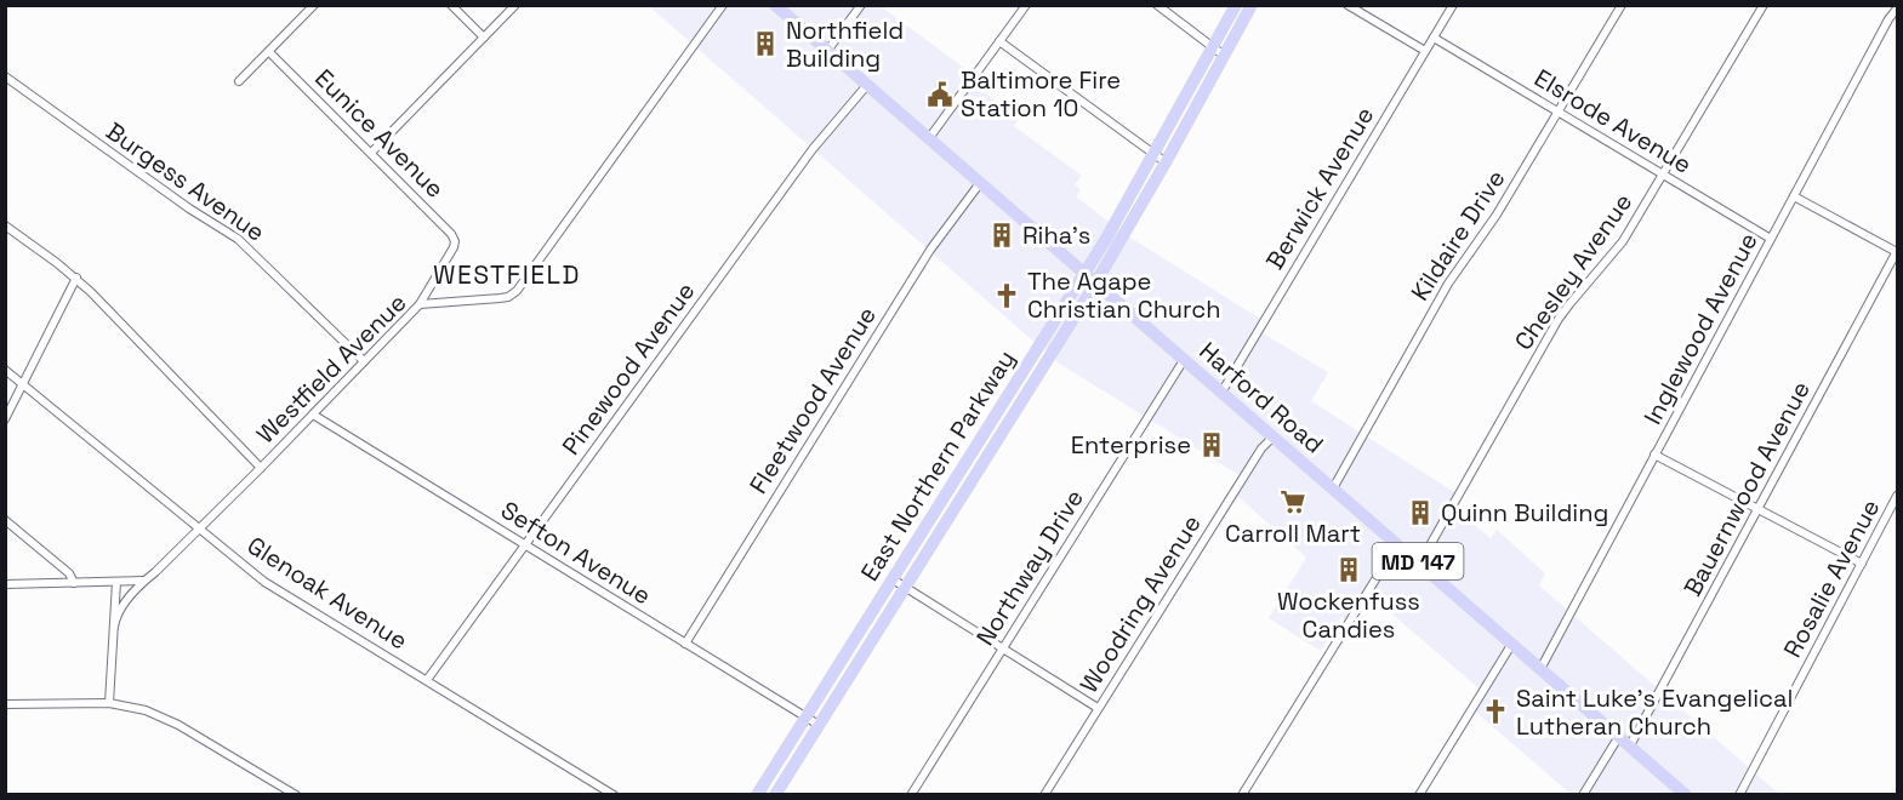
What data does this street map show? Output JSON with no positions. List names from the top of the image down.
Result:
{
  "streets": {
    "main road": ["Harford Road", "East Northern Parkway", "MD 147"],
    "street": [
      "Elsrode Avenue",
      "Eunice Avenue",
      "Burgess Avenue",
      "Berwick Avenue",
      "Kildaire Drive",
      "Chesley Avenue",
      "Inglewood Avenue",
      "Westfield Avenue",
      "Pinewood Avenue",
      "Fleetwood Avenue",
      "Bauernwood Avenue",
      "Sefton Avenue",
      "Northway Drive",
      "Rosalie Avenue",
      "Glenoak Avenue",
      "Woodring Avenue"
    ]
  },
  "crossings": [
    ["Elsrode Avenue", "Berwick Avenue"],
    ["Elsrode Avenue", "Kildaire Drive"],
    ["Elsrode Avenue", "Chesley Avenue"],
    ["Elsrode Avenue", "Inglewood Avenue"],
    ["Eunice Avenue", "Westfield Avenue"],
    ["Burgess Avenue", "Westfield Avenue"],
    ["Berwick Avenue", "Harford Road"],
    ["Kildaire Drive", "Harford Road"],
    ["Chesley Avenue", "Harford Road"],
    ["Inglewood Avenue", "Harford Road"],
    ["Westfield Avenue", "Sefton Avenue"],
    ["Westfield Avenue", "Glenoak Avenue"],
    ["Pinewood Avenue", "Harford Road"],
    ["Pinewood Avenue", "Sefton Avenue"],
    ["Pinewood Avenue", "Glenoak Avenue"],
    ["Harford Road", "Fleetwood Avenue"],
    ["Harford Road", "East Northern Parkway"],
    ["Harford Road", "Bauernwood Avenue"],
    ["Harford Road", "Northway Drive"],
    ["Harford Road", "Woodring Avenue"],
    ["Fleetwood Avenue", "Sefton Avenue"],
    ["East Northern Parkway", "Sefton Avenue"]
  ],
  "districts": ["WESTFIELD"],
  "places": {
    "building": [
      "Northfield Building",
      "Riha's",
      "Enterprise",
      "Quinn Building",
      "Wockenfuss Candies"
    ],
    "public building": ["Baltimore Fire Station 10"],
    "church": ["The Agape Christian Church", "Saint Luke's Evangelical Lutheran Church"],
    "supermarket": ["Carroll Mart"]
  }
}
